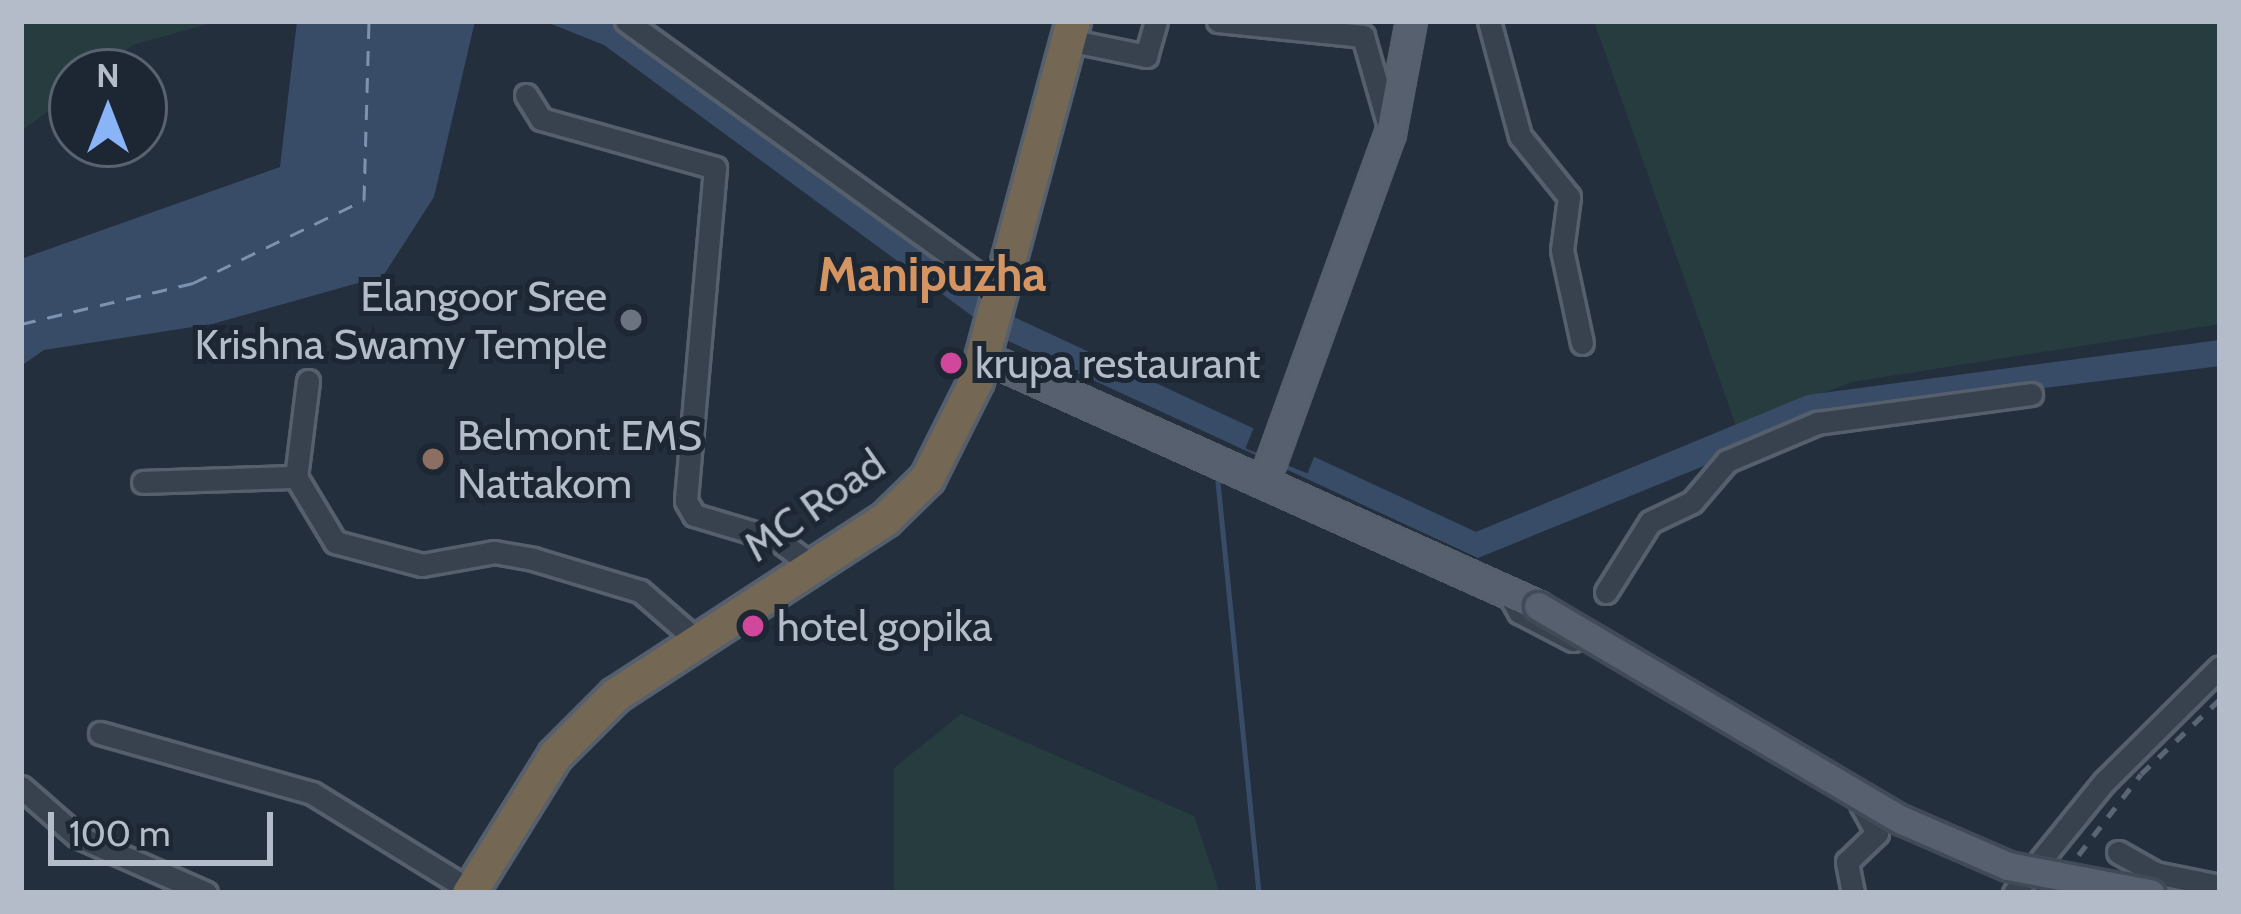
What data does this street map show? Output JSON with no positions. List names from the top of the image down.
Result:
{
  "streets": {
    "highway": ["MC Road"]
  },
  "districts": ["Manipuzha"],
  "places": [
    "Elangoor Sree Krishna Swamy Temple",
    "krupa restaurant",
    "Belmont EMS Nattakom",
    "hotel gopika"
  ],
  "scale_bar": "100 m",
  "north": "top"
}
